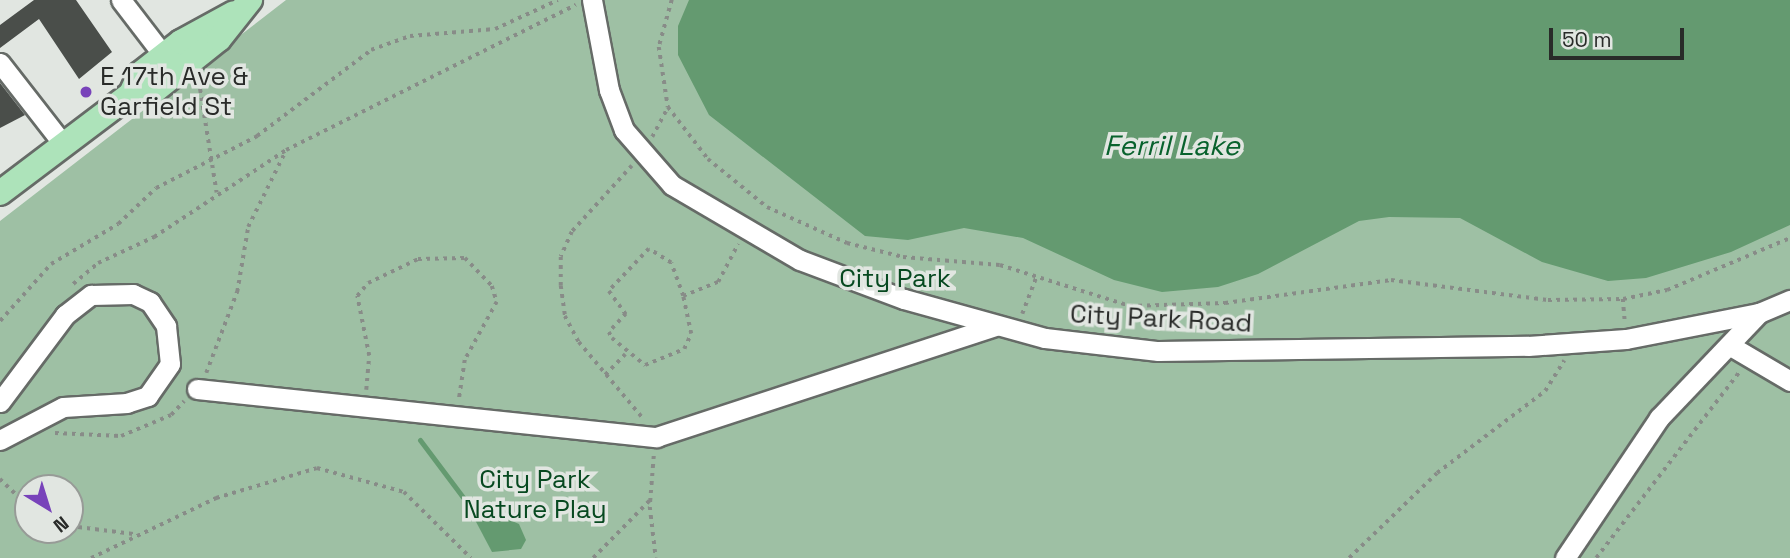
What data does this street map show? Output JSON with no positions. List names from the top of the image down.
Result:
{
  "streets": {
    "street": ["City Park Road"]
  },
  "water": ["Ferril Lake"],
  "parks": ["City Park", "City Park Nature Play"],
  "places": ["E 17th Ave & Garfield St"],
  "scale_bar": "50 m",
  "north": "bottom right"
}
